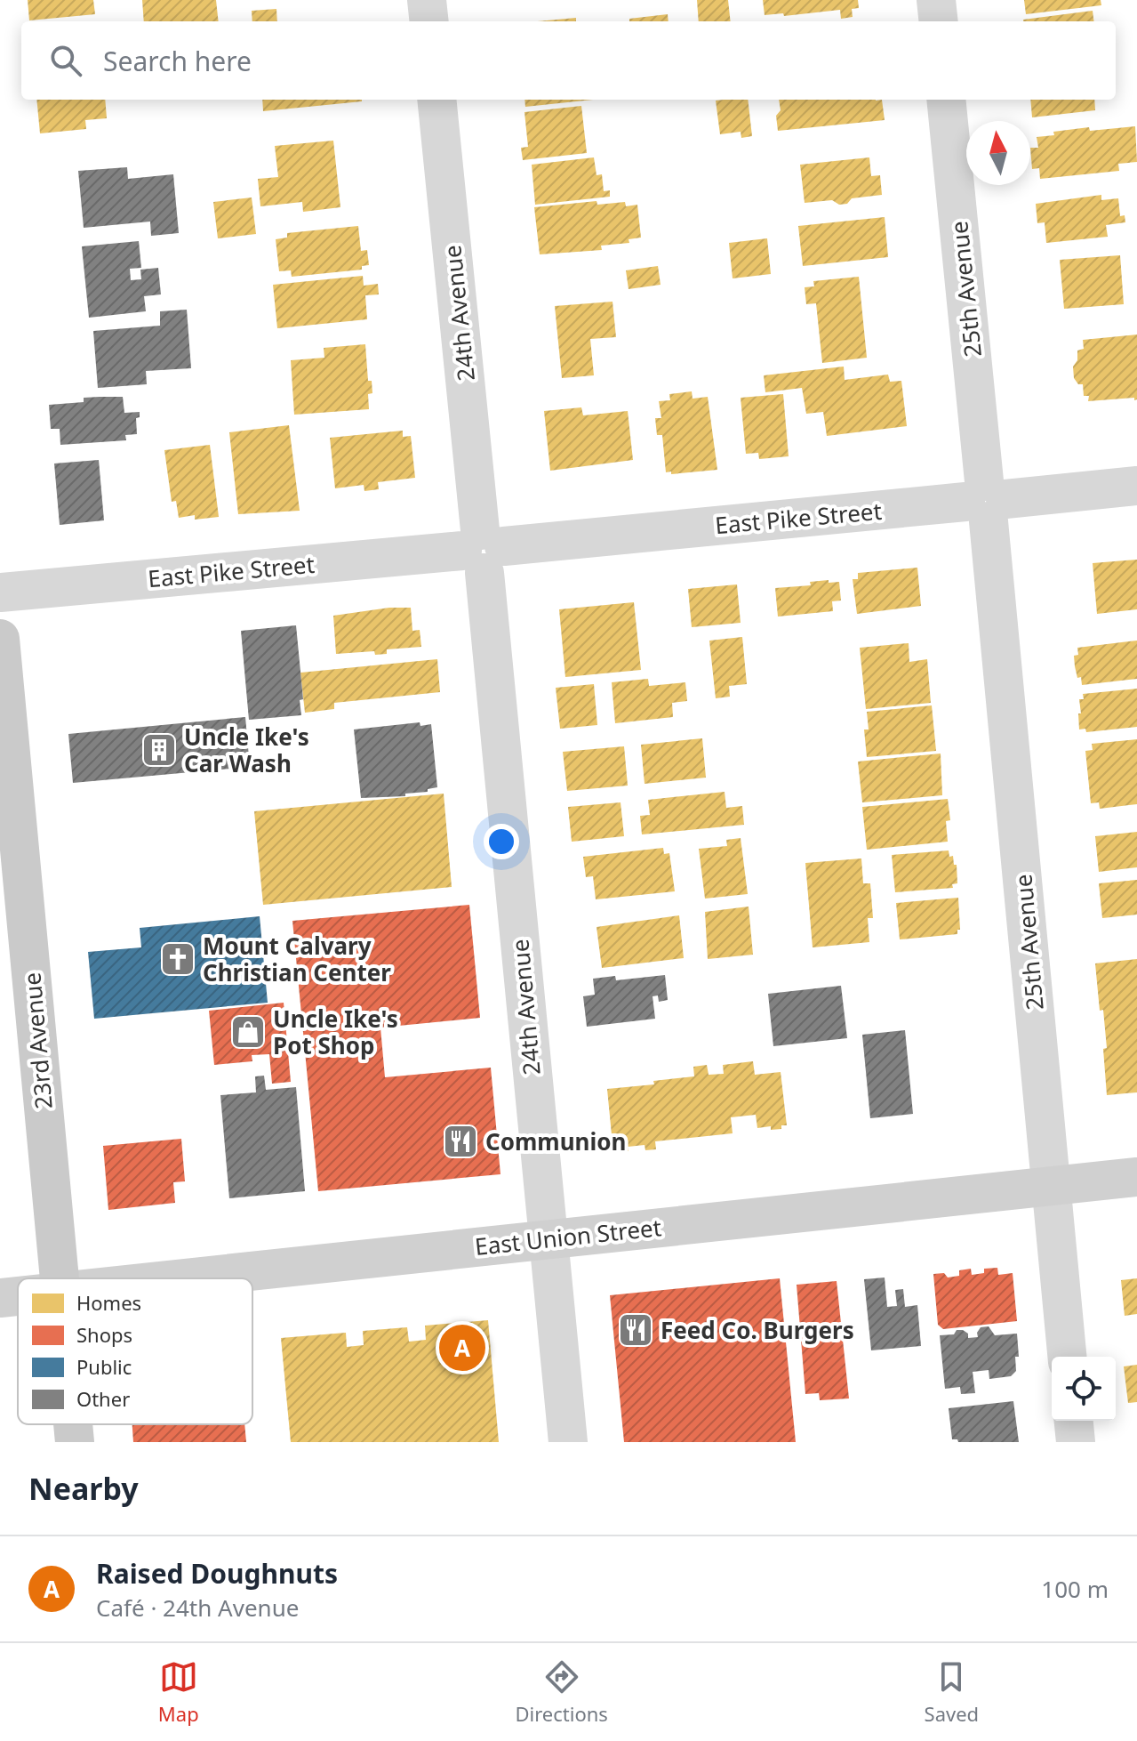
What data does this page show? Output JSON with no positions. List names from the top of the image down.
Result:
{
  "streets": {
    "main road": ["23rd Avenue", "East Union Street"],
    "street": ["25th Avenue", "24th Avenue", "East Pike Street"]
  },
  "crossings": [
    ["25th Avenue", "East Pike Street"],
    ["25th Avenue", "East Union Street"],
    ["24th Avenue", "East Pike Street"],
    ["24th Avenue", "East Union Street"]
  ],
  "places": {
    "building": ["Uncle Ike's Car Wash"],
    "church": ["Mount Calvary Christian Center"],
    "shop": ["Uncle Ike's Pot Shop"],
    "restaurant": ["Communion", "Feed Co. Burgers"]
  },
  "legend": [
    "Homes",
    "Shops",
    "Public",
    "Other"
  ],
  "north": "top",
  "page": {
    "search": "Search here",
    "pins": "A",
    "heading": "Nearby",
    "list": [
      {
        "mark": "A",
        "name": "Raised Doughnuts",
        "note": "Café · 24th Avenue",
        "value": "100 m"
      }
    ],
    "nav": ["Map", "Directions", "Saved"]
  }
}
